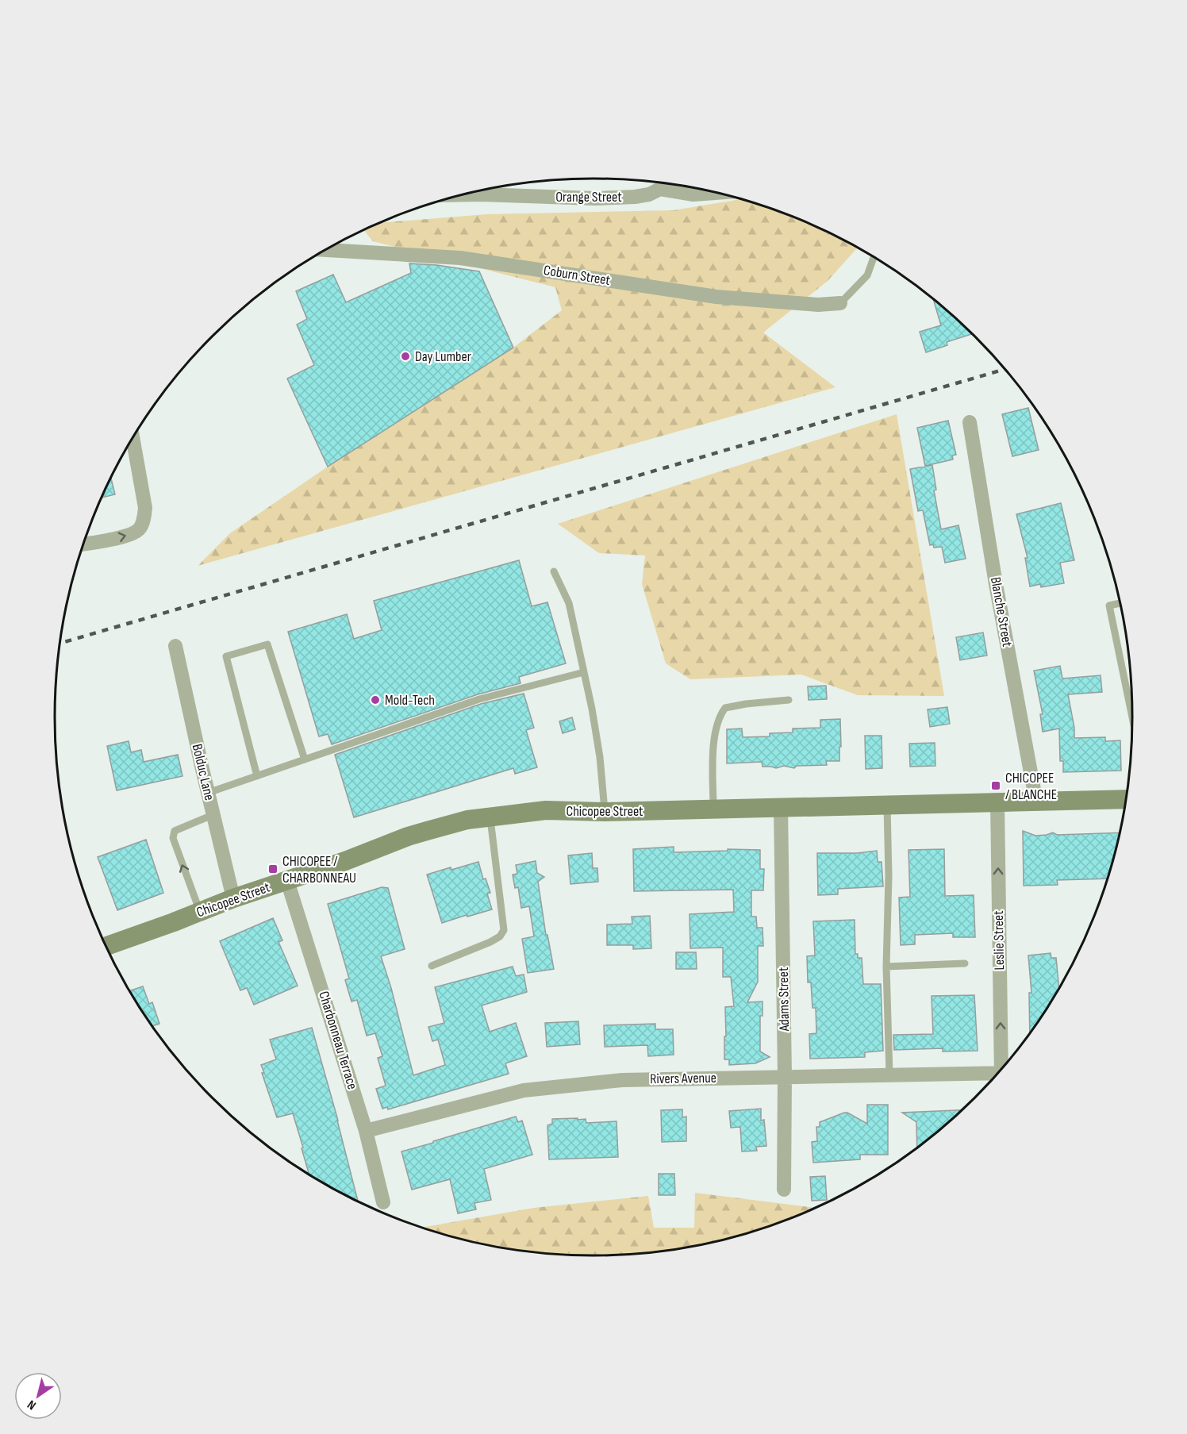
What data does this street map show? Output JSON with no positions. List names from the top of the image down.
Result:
{
  "streets": {
    "main road": ["Chicopee Street"],
    "street": [
      "Orange Street",
      "Coburn Street",
      "Blanche Street",
      "Bolduc Lane",
      "Leslie Street",
      "Adams Street",
      "Charbonneau Terrace",
      "Rivers Avenue"
    ]
  },
  "crossings": [
    ["Blanche Street", "Chicopee Street"],
    ["Bolduc Lane", "Chicopee Street"],
    ["Chicopee Street", "Leslie Street"],
    ["Chicopee Street", "Adams Street"],
    ["Chicopee Street", "Charbonneau Terrace"],
    ["Adams Street", "Rivers Avenue"],
    ["Charbonneau Terrace", "Rivers Avenue"]
  ],
  "one_way": ["Leslie Street"],
  "places": {
    "other": ["Day Lumber", "Mold-Tech"],
    "transit": ["CHICOPEE / BLANCHE", "CHICOPEE / CHARBONNEAU"]
  },
  "north": "bottom left"
}
